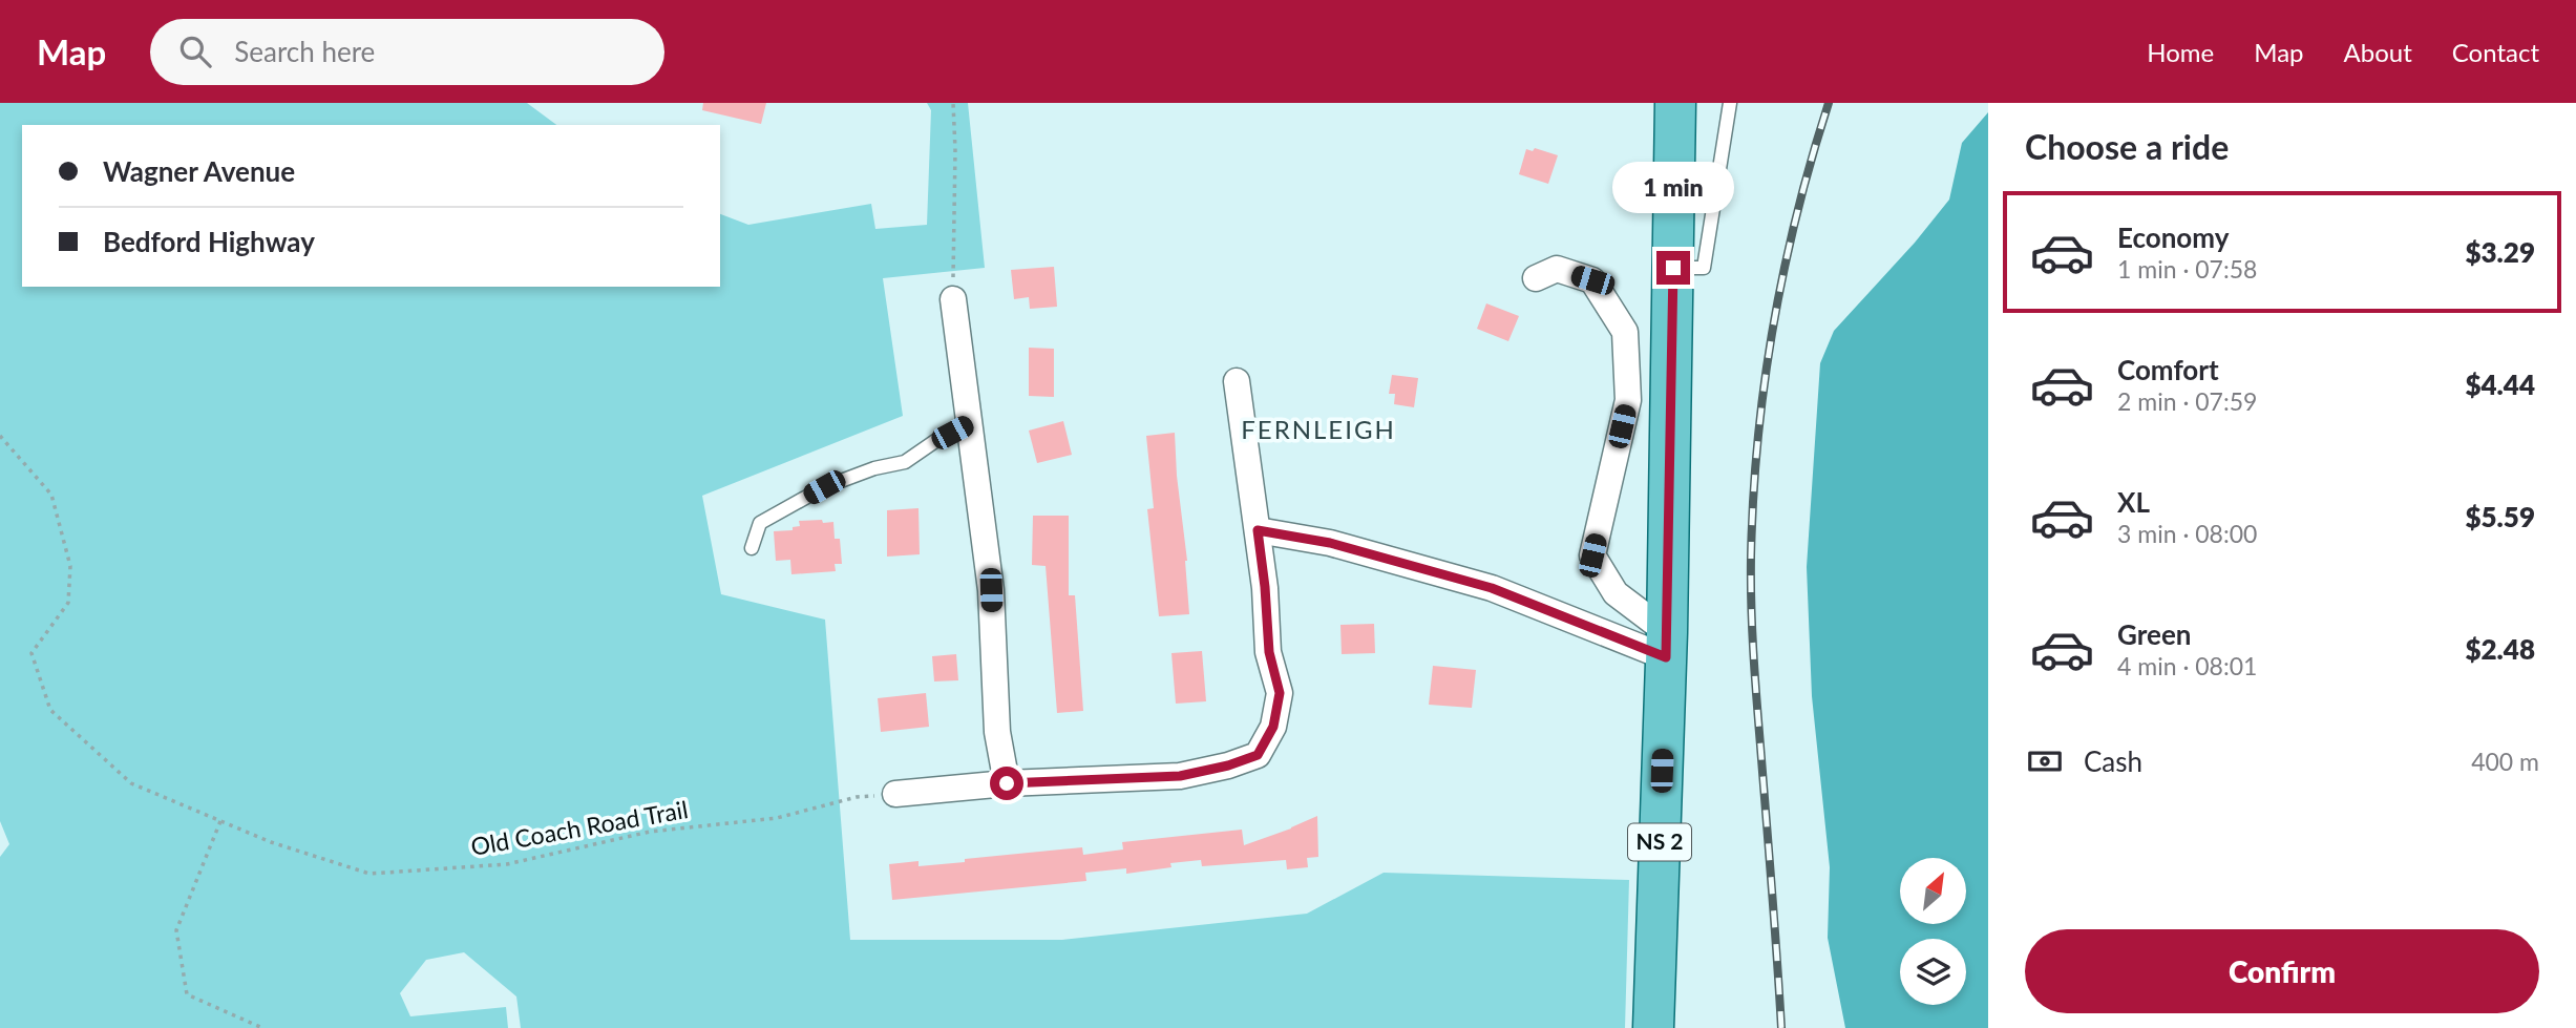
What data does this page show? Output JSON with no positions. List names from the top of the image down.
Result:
{
  "streets": {
    "main road": ["NS 2"],
    "path": ["Old Coach Road Trail"]
  },
  "districts": ["FERNLEIGH"],
  "north": "top right",
  "page": {
    "header": "Map",
    "search": "Search here",
    "nav": [
      "Home",
      "Map",
      "About",
      "Contact"
    ],
    "heading": "Choose a ride",
    "banner": ["Wagner Avenue", "Bedford Highway"],
    "bubble": "1 min",
    "list": [
      {
        "name": "Economy",
        "note": "1 min · 07:58",
        "value": "$3.29"
      },
      {
        "name": "Comfort",
        "note": "2 min · 07:59",
        "value": "$4.44"
      },
      {
        "name": "XL",
        "note": "3 min · 08:00",
        "value": "$5.59"
      },
      {
        "name": "Green",
        "note": "4 min · 08:01",
        "value": "$2.48"
      }
    ],
    "pay": ["Cash", "400 m"],
    "buttons": "Confirm"
  }
}
